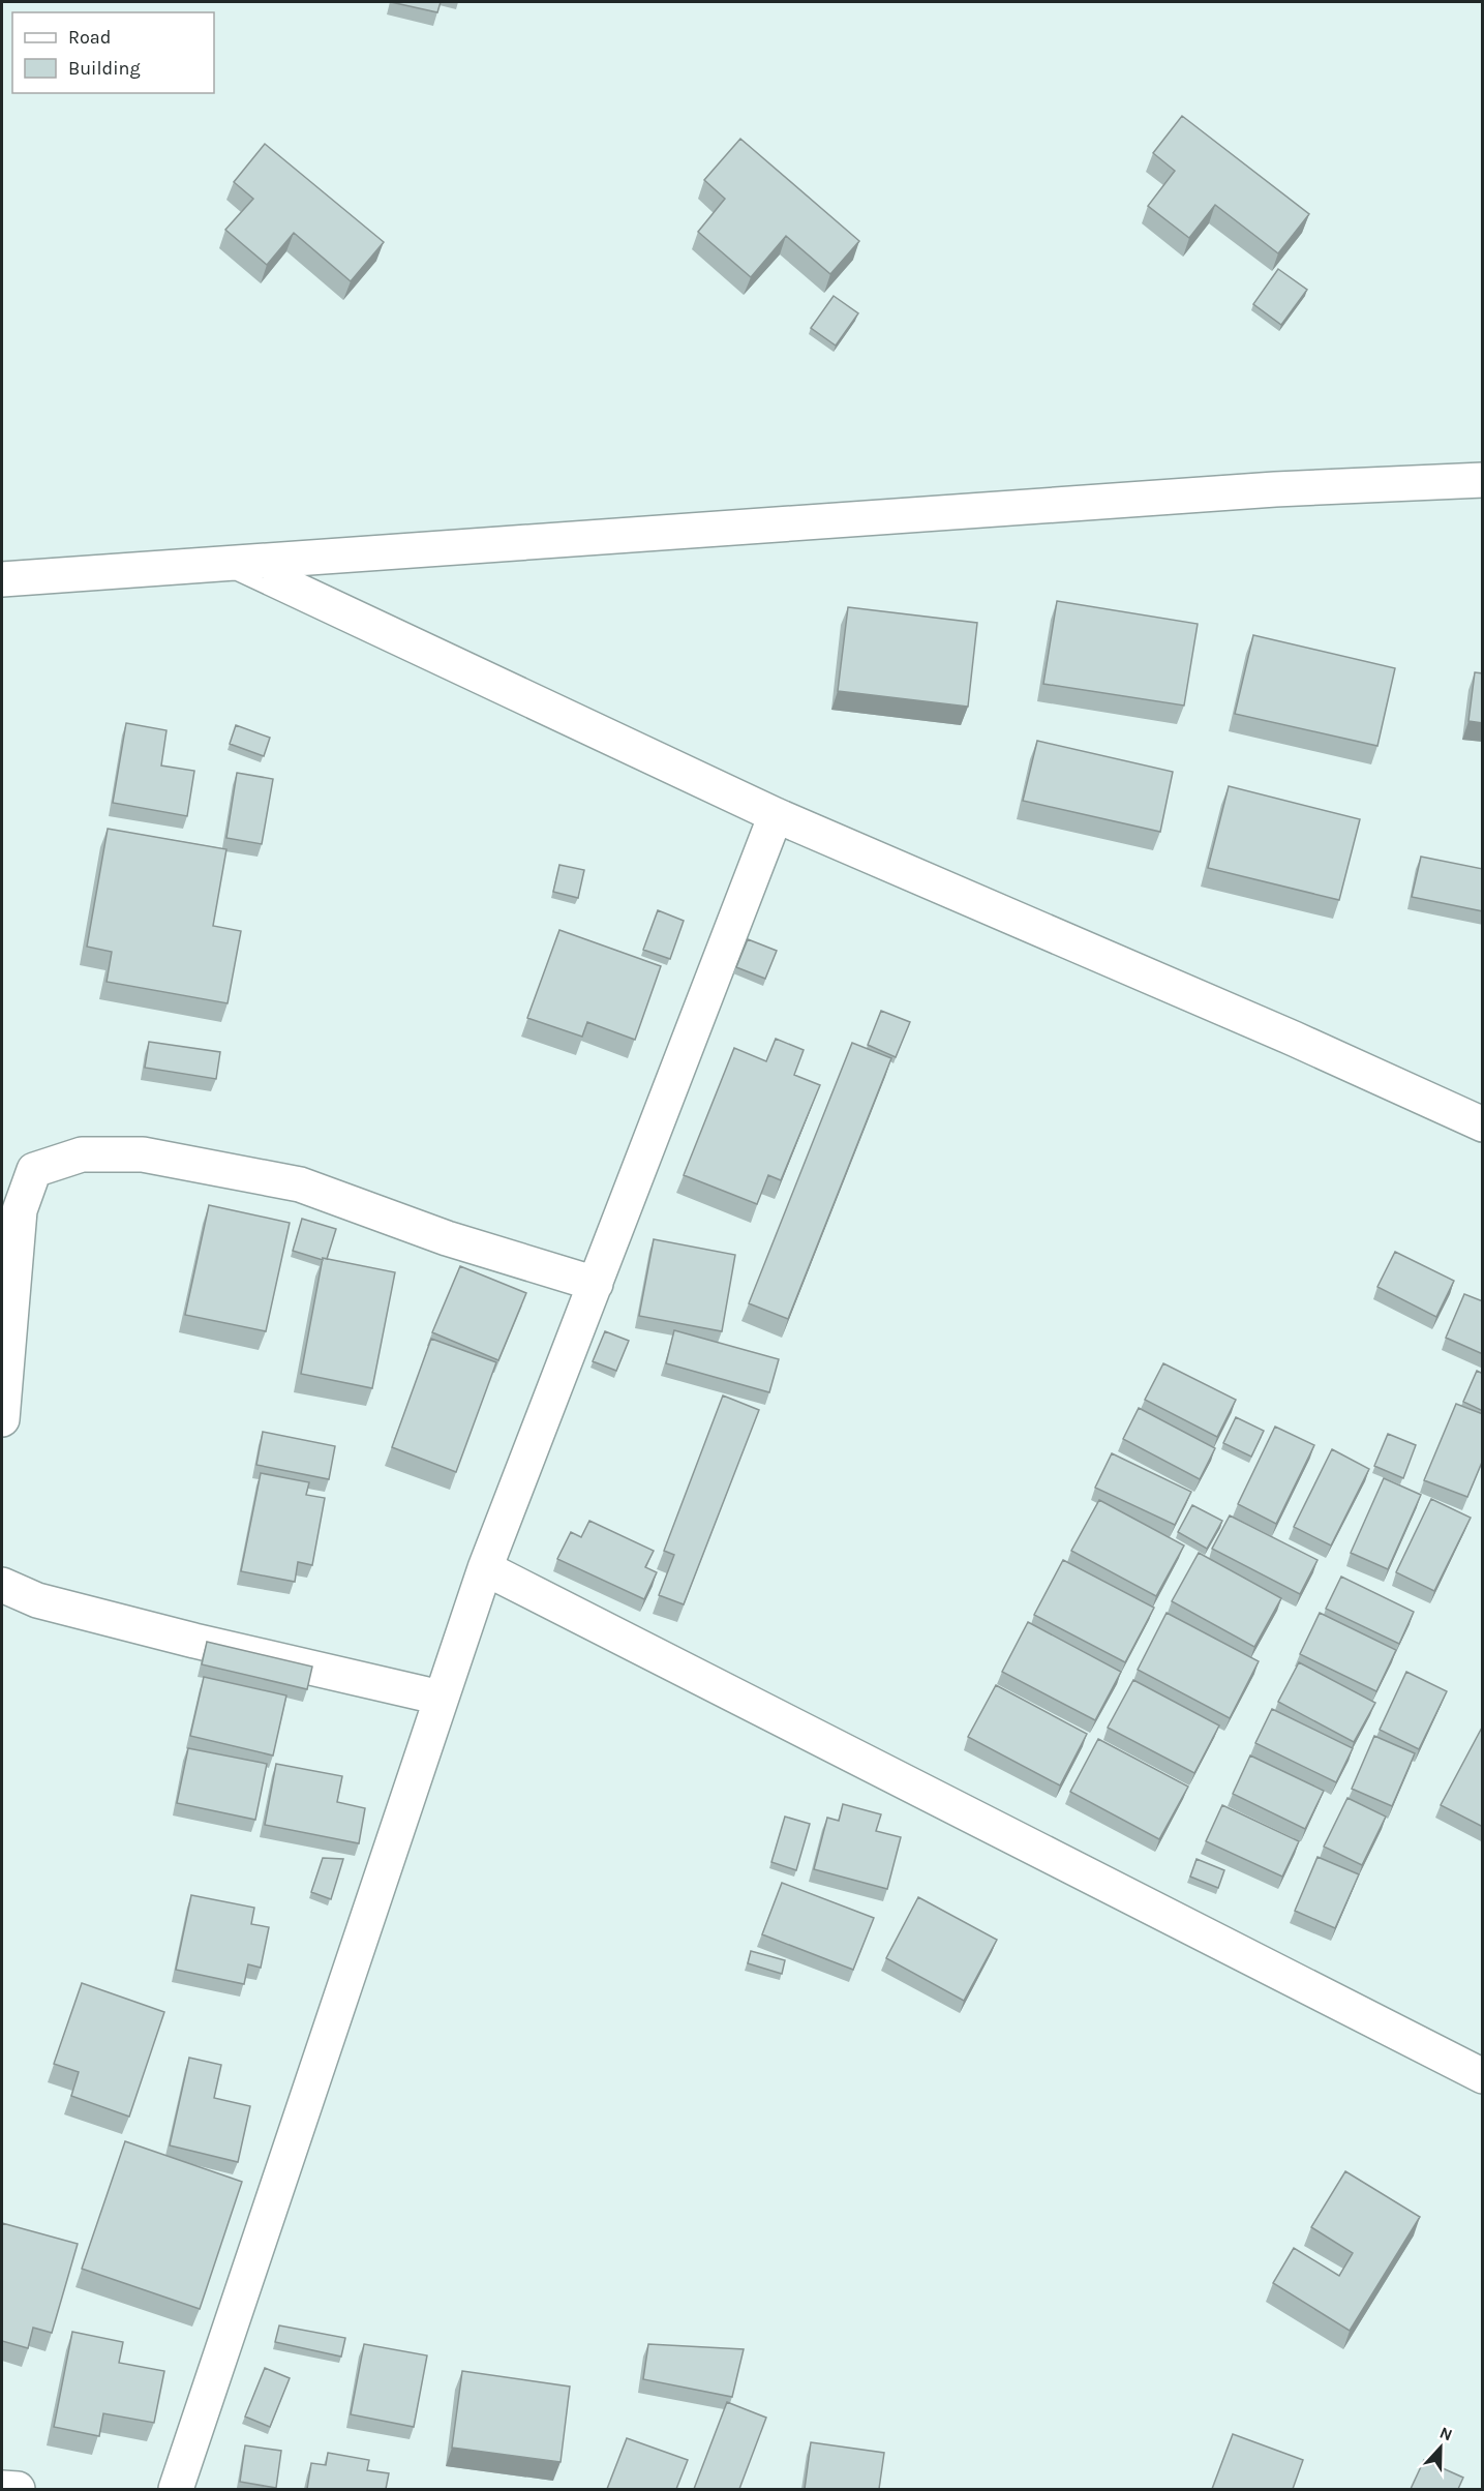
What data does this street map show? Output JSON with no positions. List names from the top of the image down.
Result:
{
  "legend": ["Road", "Building"],
  "north": "top"
}
